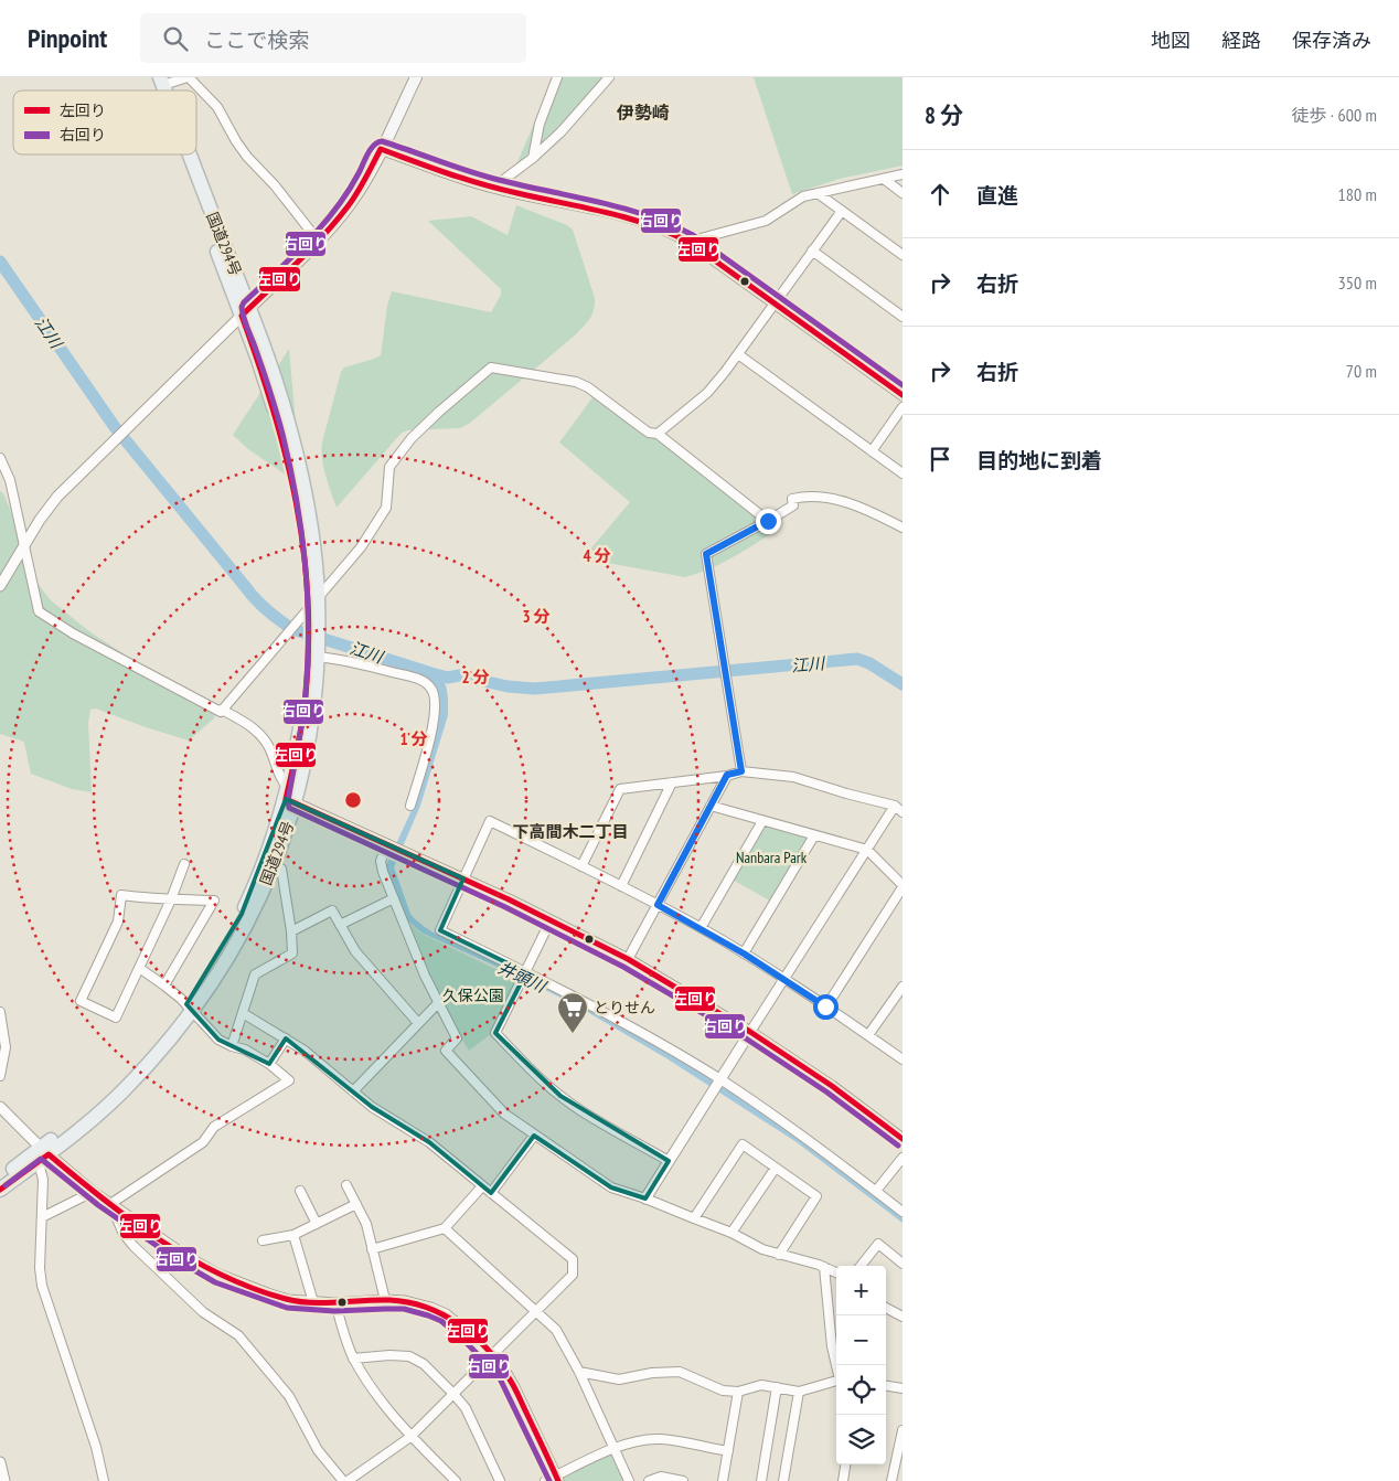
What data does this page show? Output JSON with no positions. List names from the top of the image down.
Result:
{
  "streets": {
    "highway": ["国道294号"]
  },
  "districts": ["伊勢崎", "下高間木二丁目"],
  "water": ["江川", "井頭川"],
  "parks": ["Nanbara Park", "久保公園"],
  "places": {
    "supermarket": ["とりせん"]
  },
  "lines": ["transit line 右回り", "transit line 左回り"],
  "legend": ["左回り", "右回り"],
  "page": {
    "header": "Pinpoint",
    "search": "ここで検索",
    "nav": ["地図", "経路", "保存済み"],
    "heading": ["8 分", "徒歩 · 600 m"],
    "list": [
      ["直進", "180 m"],
      ["右折", "350 m"],
      ["右折", "70 m"],
      "目的地に到着"
    ],
    "map_buttons": ["+", "−"]
  },
  "rings": [
    "4 分",
    "3 分",
    "2 分",
    "1 分"
  ]
}
